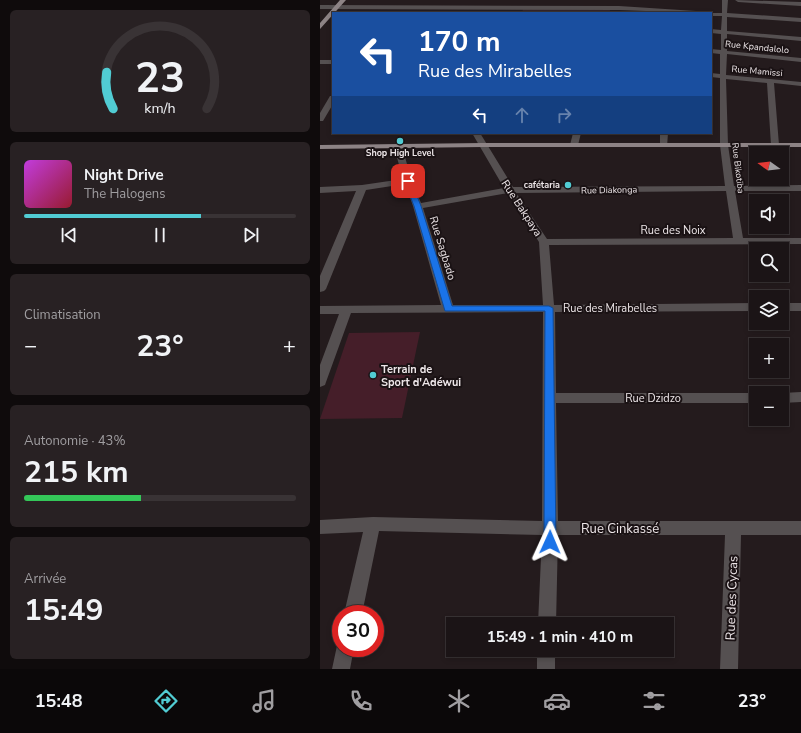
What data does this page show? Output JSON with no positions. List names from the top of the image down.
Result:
{
  "streets": {
    "street": [
      "Rue Kpandalolo",
      "Rue Mamissi",
      "Rue Bikotiba",
      "Rue Diakonga",
      "Rue Bakpaya",
      "Rue des Noix",
      "Rue Sagbado",
      "Rue des Mirabelles",
      "Rue Dzidzo",
      "Rue Cinkassé",
      "Rue des Cycas"
    ]
  },
  "crossings": [
    ["Rue Kpandalolo", "Rue Bikotiba"],
    ["Rue Mamissi", "Rue Bikotiba"],
    ["Rue Bikotiba", "Rue Diakonga"],
    ["Rue Bikotiba", "Rue des Noix"],
    ["Rue Diakonga", "Rue Bakpaya"],
    ["Rue Diakonga", "Rue Sagbado"],
    ["Rue Bakpaya", "Rue des Noix"],
    ["Rue Bakpaya", "Rue des Mirabelles"],
    ["Rue Bakpaya", "Rue Dzidzo"],
    ["Rue Bakpaya", "Rue Cinkassé"],
    ["Rue Sagbado", "Rue des Mirabelles"],
    ["Rue Cinkassé", "Rue des Cycas"]
  ],
  "places": ["Shop High Level", "cafétaria", "Terrain de Sport d'Adéwui"],
  "north": "left",
  "page": {
    "turn": ["170 m", "Rue des Mirabelles"],
    "map_buttons": ["+", "−"],
    "song": ["Night Drive", "The Halogens"],
    "tile": [
      "Climatisation",
      ["Autonomie · 43%", "215 km"],
      ["Arrivée", "15:49"]
    ],
    "heat": ["−", "23°", "+"],
    "limit": "30",
    "trip": "15:49 · 1 min · 410 m",
    "tabs": ["15:48", "23°"],
    "gauge": ["23", "km/h"]
  }
}
